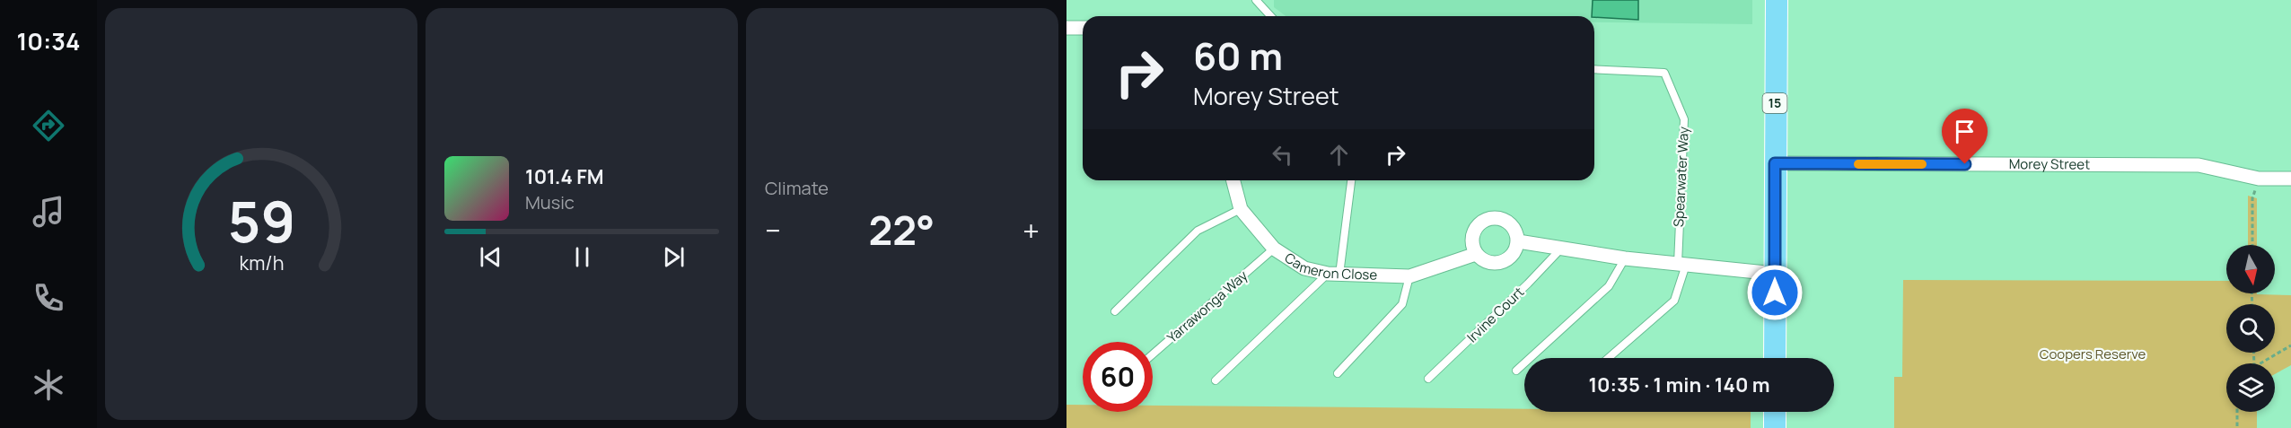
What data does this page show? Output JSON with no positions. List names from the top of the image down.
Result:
{
  "streets": {
    "main road": ["15"],
    "street": ["Morey Street", "Cameron Close"],
    "lane": ["Spearwater Way", "Yarrawonga Way", "Irvine Court"]
  },
  "crossings": [
    ["15", "Morey Street"],
    ["Cameron Close", "Yarrawonga Way"]
  ],
  "parks": ["Coopers Reserve"],
  "north": "bottom",
  "page": {
    "tabs": "10:34",
    "tile": "Climate",
    "turn": ["60 m", "Morey Street"],
    "song": ["101.4 FM", "Music"],
    "heat": ["−", "22°", "+"],
    "limit": "60",
    "trip": "10:35 · 1 min · 140 m",
    "gauge": ["59", "km/h"]
  }
}
